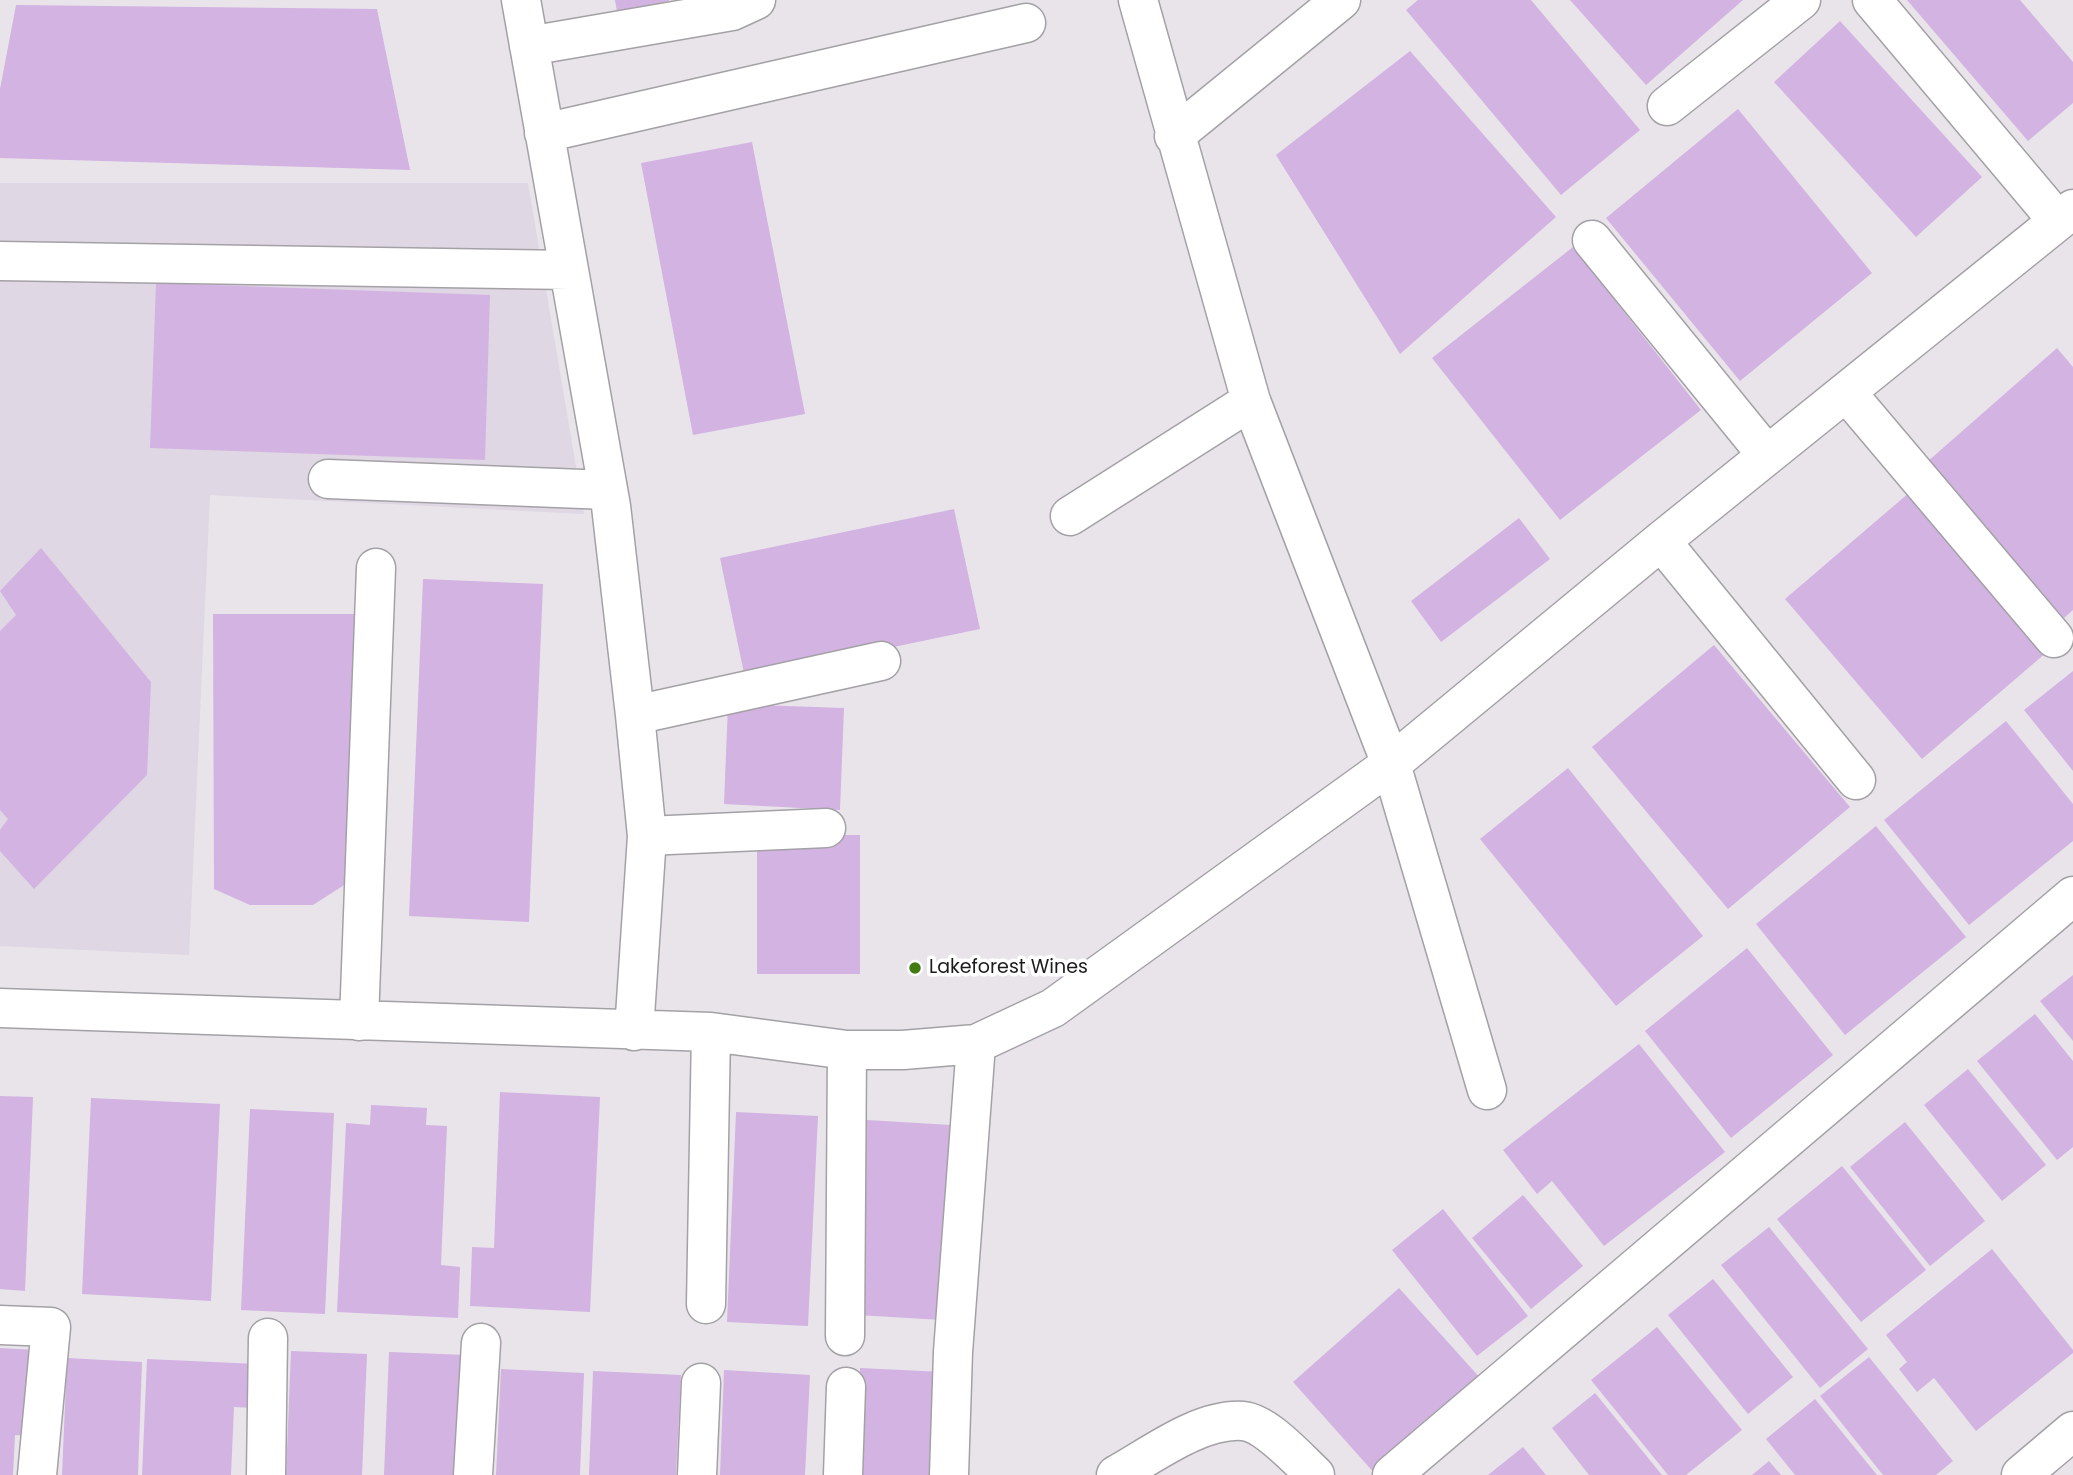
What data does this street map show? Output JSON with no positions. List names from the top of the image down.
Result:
{
  "places": ["Lakeforest Wines"]
}
